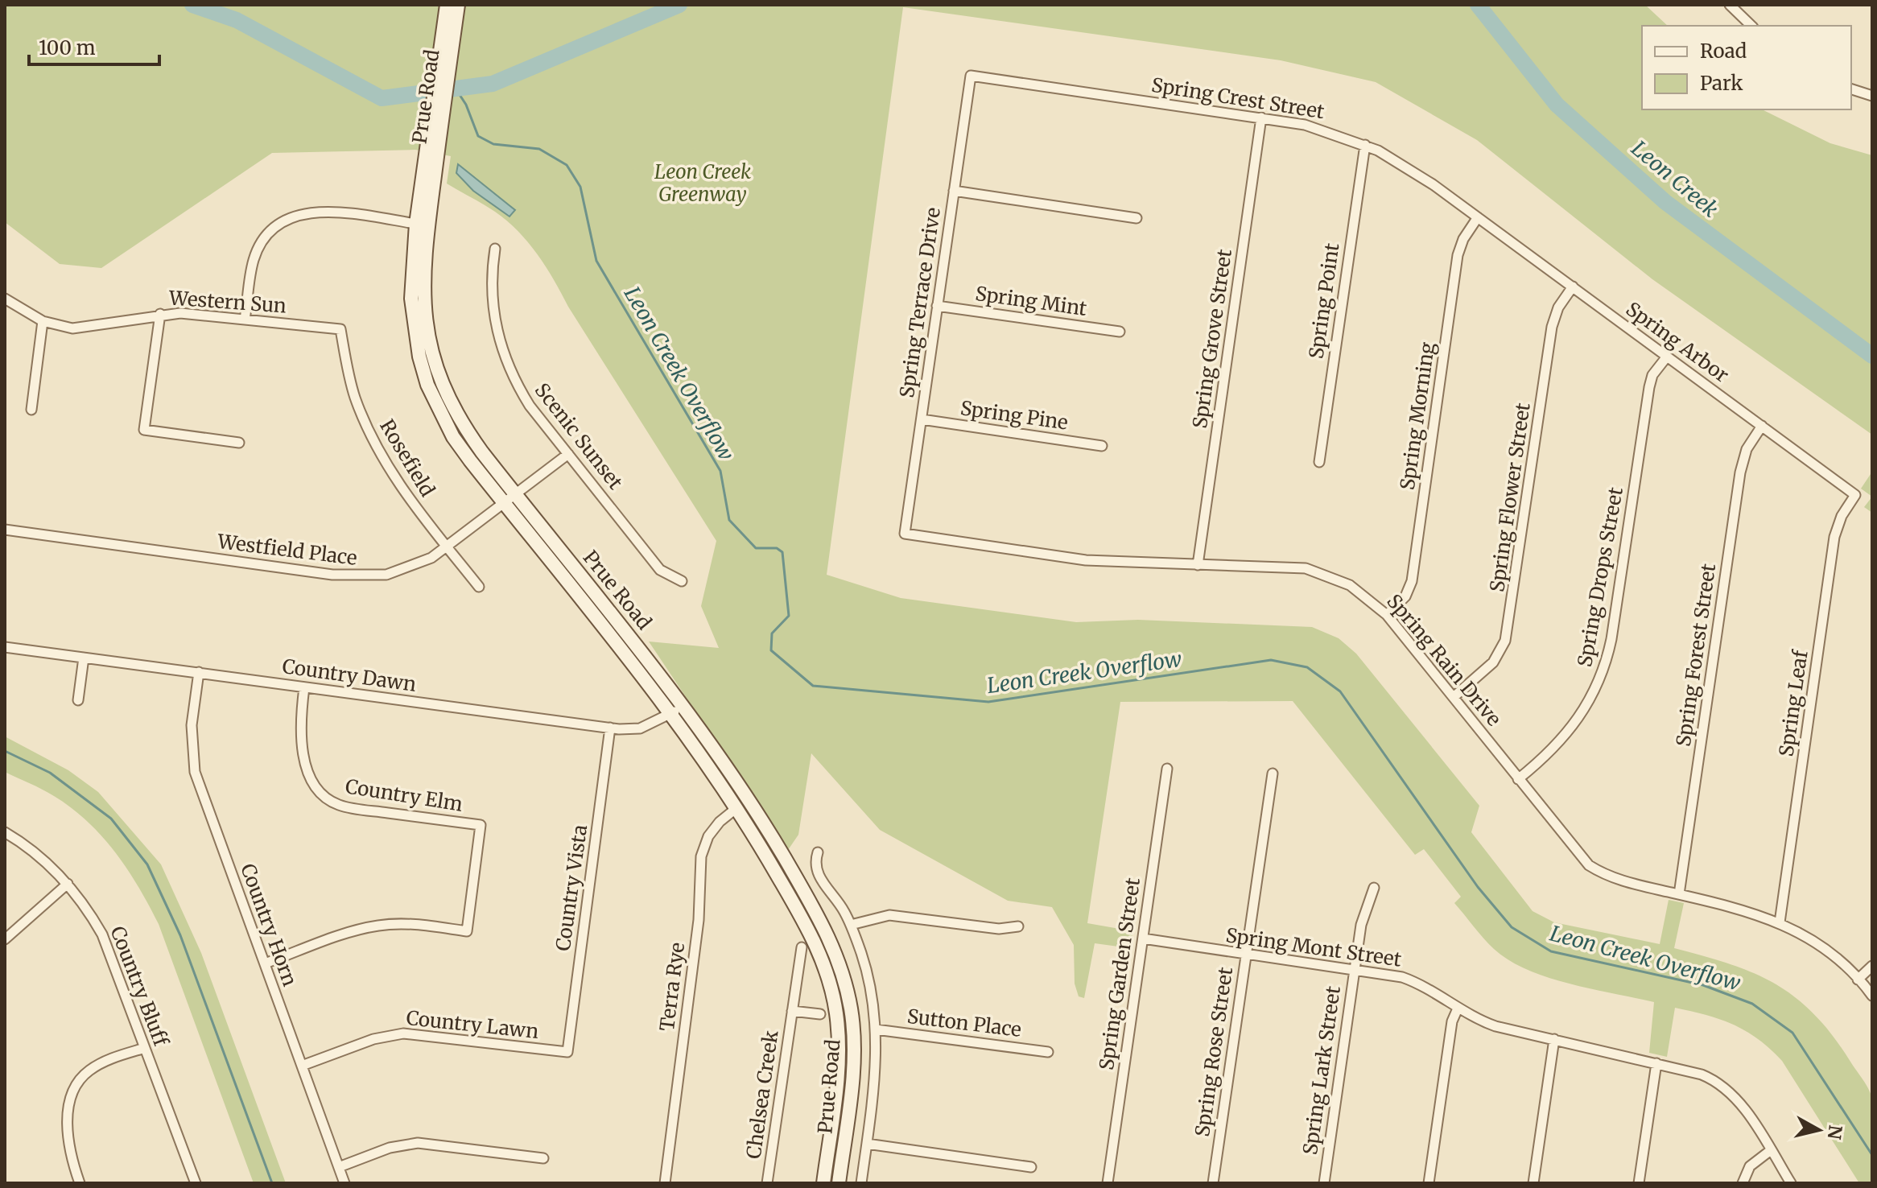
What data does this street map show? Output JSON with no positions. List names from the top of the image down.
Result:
{
  "streets": {
    "main road": ["Prue Road"],
    "street": [
      "Spring Crest Street",
      "Spring Mint",
      "Spring Point",
      "Western Sun",
      "Spring Terrace Drive",
      "Spring Grove Street",
      "Spring Arbor",
      "Spring Pine",
      "Spring Morning",
      "Scenic Sunset",
      "Rosefield",
      "Spring Flower Street",
      "Westfield Place",
      "Spring Drops Street",
      "Spring Forest Street",
      "Spring Rain Drive",
      "Country Dawn",
      "Spring Leaf",
      "Country Elm",
      "Country Vista",
      "Country Horn",
      "Spring Mont Street",
      "Spring Garden Street",
      "Country Bluff",
      "Terra Rye",
      "Sutton Place",
      "Country Lawn",
      "Spring Rose Street",
      "Spring Lark Street",
      "Chelsea Creek"
    ]
  },
  "crossings": [
    ["Prue Road", "Westfield Place"],
    ["Prue Road", "Country Dawn"],
    ["Prue Road", "Terra Rye"],
    ["Spring Crest Street", "Spring Point"],
    ["Spring Crest Street", "Spring Terrace Drive"],
    ["Spring Crest Street", "Spring Grove Street"],
    ["Spring Crest Street", "Spring Arbor"],
    ["Spring Crest Street", "Spring Morning"],
    ["Spring Mint", "Spring Terrace Drive"],
    ["Western Sun", "Rosefield"],
    ["Spring Terrace Drive", "Spring Pine"],
    ["Spring Terrace Drive", "Spring Rain Drive"],
    ["Spring Grove Street", "Spring Rain Drive"],
    ["Spring Arbor", "Spring Morning"],
    ["Spring Arbor", "Spring Flower Street"],
    ["Spring Arbor", "Spring Drops Street"],
    ["Spring Arbor", "Spring Forest Street"],
    ["Spring Arbor", "Spring Leaf"],
    ["Spring Morning", "Spring Rain Drive"],
    ["Scenic Sunset", "Westfield Place"],
    ["Rosefield", "Westfield Place"],
    ["Spring Flower Street", "Spring Rain Drive"],
    ["Spring Drops Street", "Spring Rain Drive"],
    ["Spring Forest Street", "Spring Rain Drive"],
    ["Spring Rain Drive", "Spring Leaf"],
    ["Country Dawn", "Country Elm"],
    ["Country Dawn", "Country Vista"],
    ["Country Dawn", "Country Horn"],
    ["Country Elm", "Country Horn"],
    ["Country Vista", "Country Lawn"],
    ["Country Horn", "Country Lawn"],
    ["Spring Mont Street", "Spring Garden Street"],
    ["Spring Mont Street", "Spring Rose Street"],
    ["Spring Mont Street", "Spring Lark Street"]
  ],
  "water": ["Leon Creek", "Leon Creek Overflow"],
  "parks": ["Leon Creek Greenway"],
  "legend": ["Road", "Park"],
  "scale_bar": "100 m",
  "north": "right"
}
